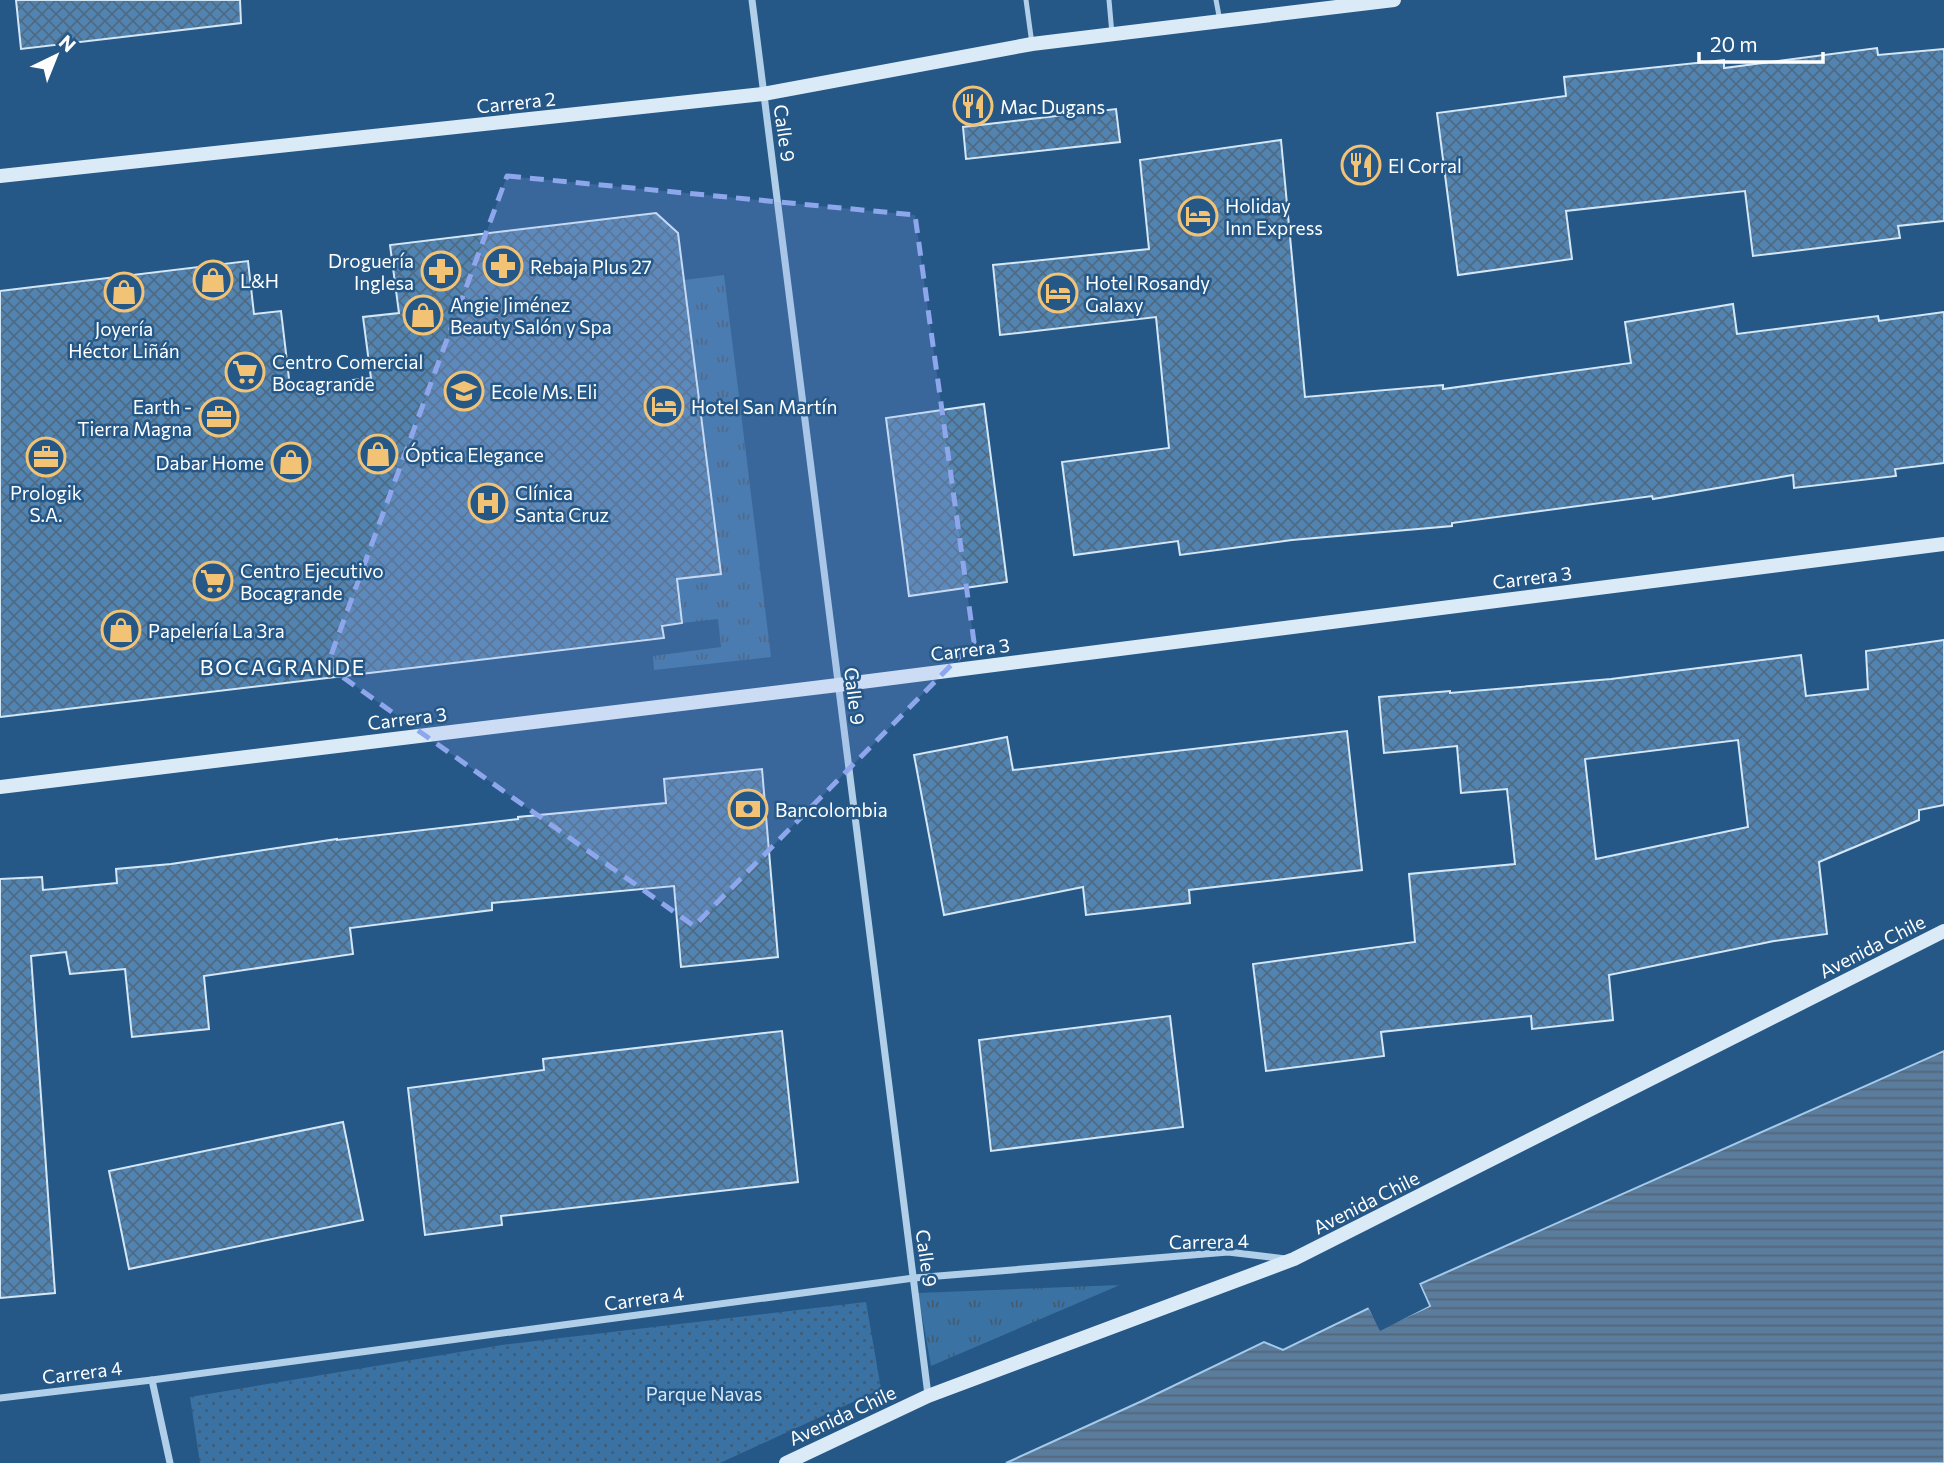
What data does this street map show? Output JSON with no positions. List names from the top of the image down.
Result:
{
  "streets": {
    "main road": ["Carrera 2", "Carrera 3", "Avenida Chile"],
    "street": ["Calle 9", "Carrera 4"]
  },
  "crossings": [
    ["Carrera 2", "Calle 9"],
    ["Calle 9", "Carrera 3"],
    ["Calle 9", "Avenida Chile"],
    ["Calle 9", "Carrera 4"],
    ["Avenida Chile", "Carrera 4"]
  ],
  "districts": ["BOCAGRANDE"],
  "parks": ["Parque Navas"],
  "places": {
    "restaurant": ["Mac Dugans", "El Corral"],
    "hotel": ["Holiday Inn Express", "Hotel Rosandy Galaxy", "Hotel San Martín"],
    "pharmacy": ["Rebaja Plus 27", "Droguería Inglesa"],
    "shop": [
      "L&H",
      "Joyería Héctor Liñán",
      "Angie Jiménez Beauty Salón y Spa",
      "Óptica Elegance",
      "Dabar Home",
      "Papelería La 3ra"
    ],
    "supermarket": ["Centro Comercial Bocagrande", "Centro Ejecutivo Bocagrande"],
    "school or university": ["Ecole Ms. Eli"],
    "office": ["Earth - Tierra Magna", "Prologik S.A."],
    "hospital": ["Clínica Santa Cruz"],
    "bank": ["Bancolombia"]
  },
  "scale_bar": "20 m",
  "north": "top right"
}
